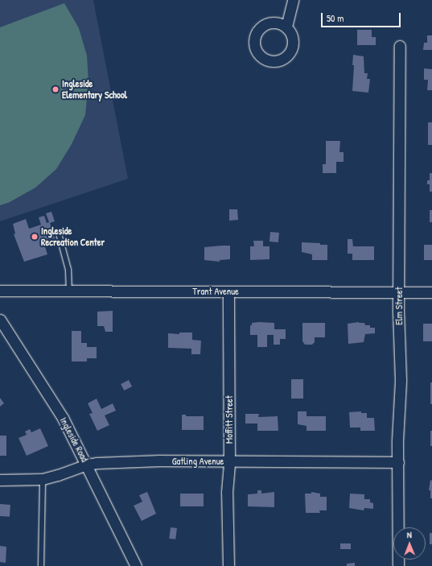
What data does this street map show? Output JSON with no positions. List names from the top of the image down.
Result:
{
  "streets": {
    "street": [
      "Trant Avenue",
      "Elm Street",
      "Moffitt Street",
      "Ingleside Road",
      "Gatling Avenue"
    ]
  },
  "crossings": [
    ["Trant Avenue", "Elm Street"],
    ["Trant Avenue", "Moffitt Street"],
    ["Elm Street", "Gatling Avenue"],
    ["Moffitt Street", "Gatling Avenue"],
    ["Ingleside Road", "Gatling Avenue"]
  ],
  "places": ["Ingleside Elementary School", "Ingleside Recreation Center"],
  "scale_bar": "50 m",
  "north": "top"
}
